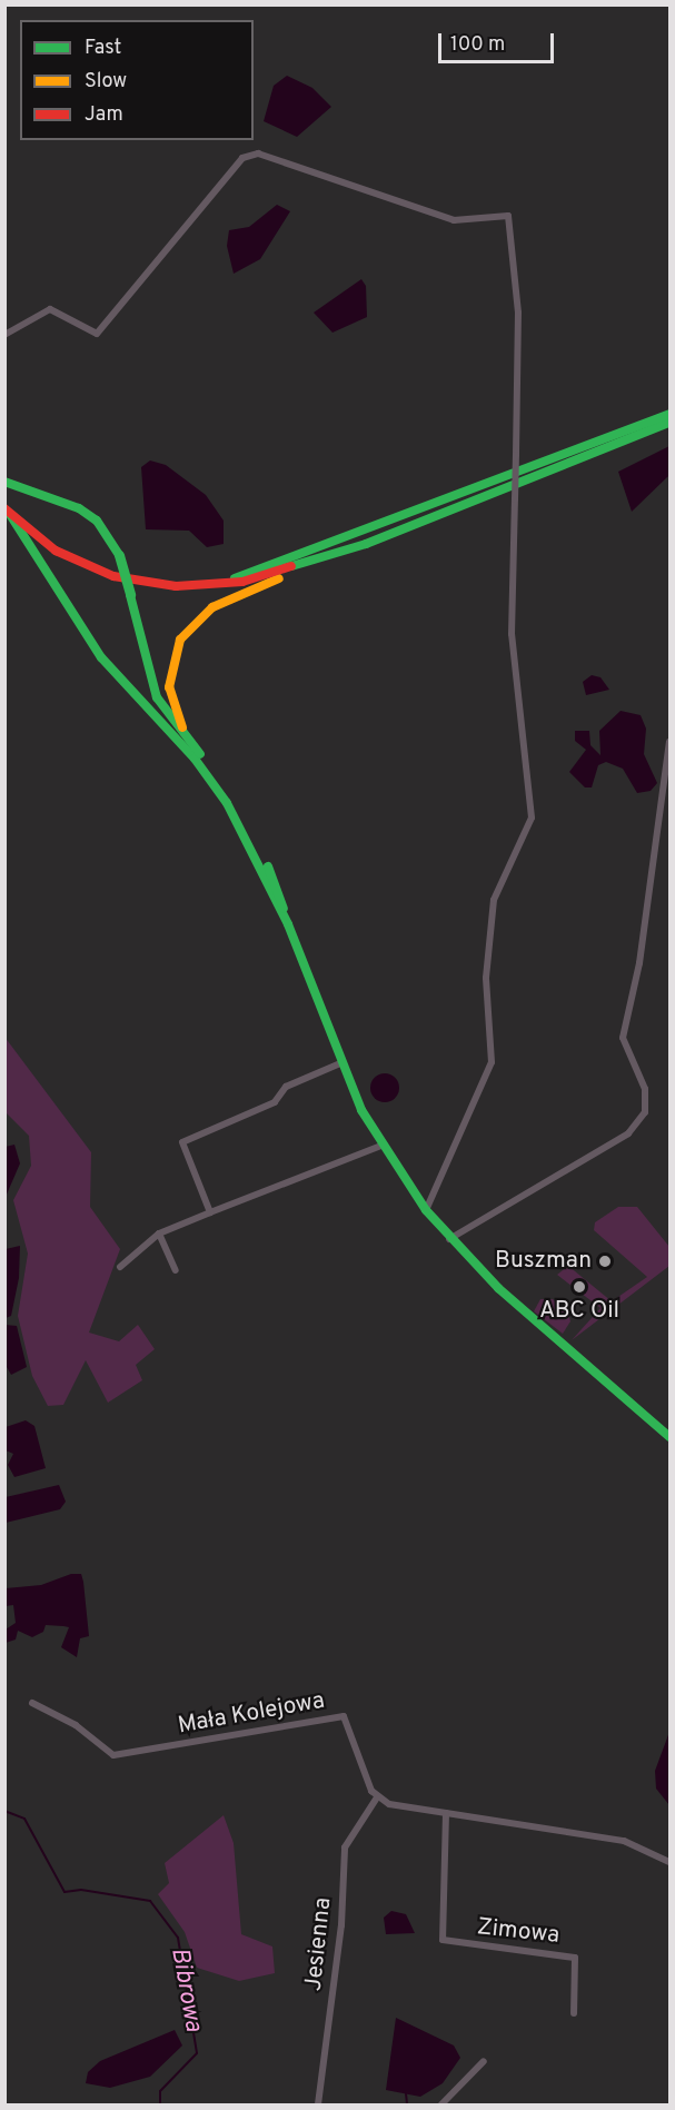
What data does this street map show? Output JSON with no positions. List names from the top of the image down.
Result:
{
  "streets": {
    "street": ["Mała Kolejowa", "Zimowa", "Jesienna"]
  },
  "crossings": [
    ["Mała Kolejowa", "Jesienna"]
  ],
  "water": ["Bibrowa"],
  "places": ["Buszman", "ABC Oil"],
  "legend": ["Fast", "Slow", "Jam"],
  "scale_bar": "100 m"
}
